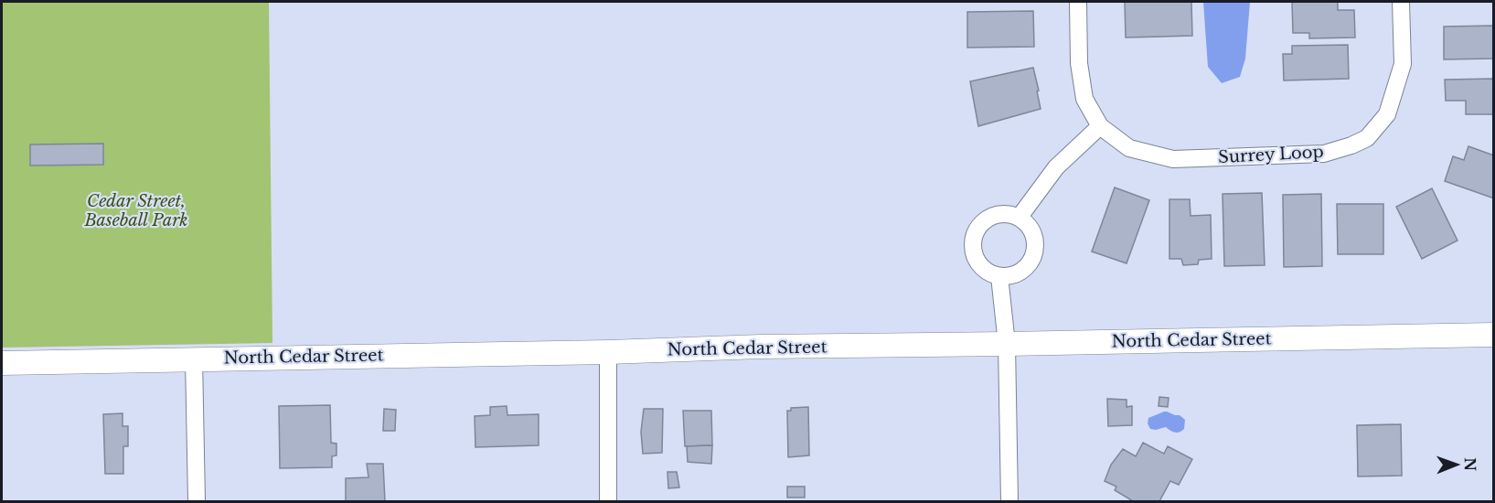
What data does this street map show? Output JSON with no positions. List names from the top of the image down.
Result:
{
  "streets": {
    "street": ["Surrey Loop", "North Cedar Street"]
  },
  "parks": ["Cedar Street, Baseball Park"],
  "north": "right"
}
